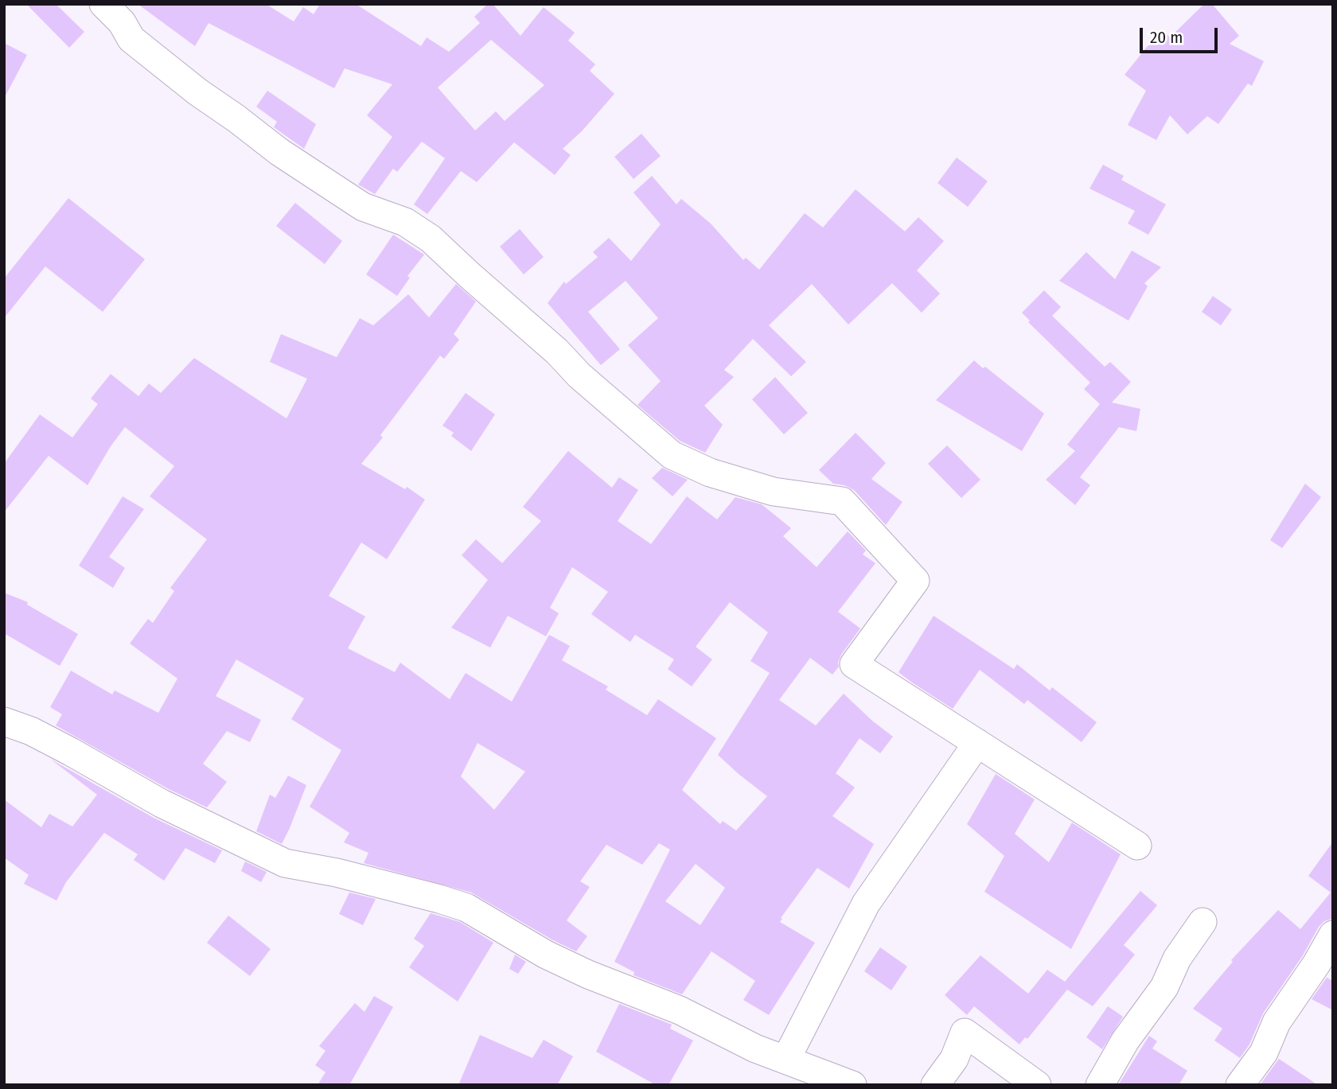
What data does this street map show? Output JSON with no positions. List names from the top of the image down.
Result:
{
  "scale_bar": "20 m"
}
